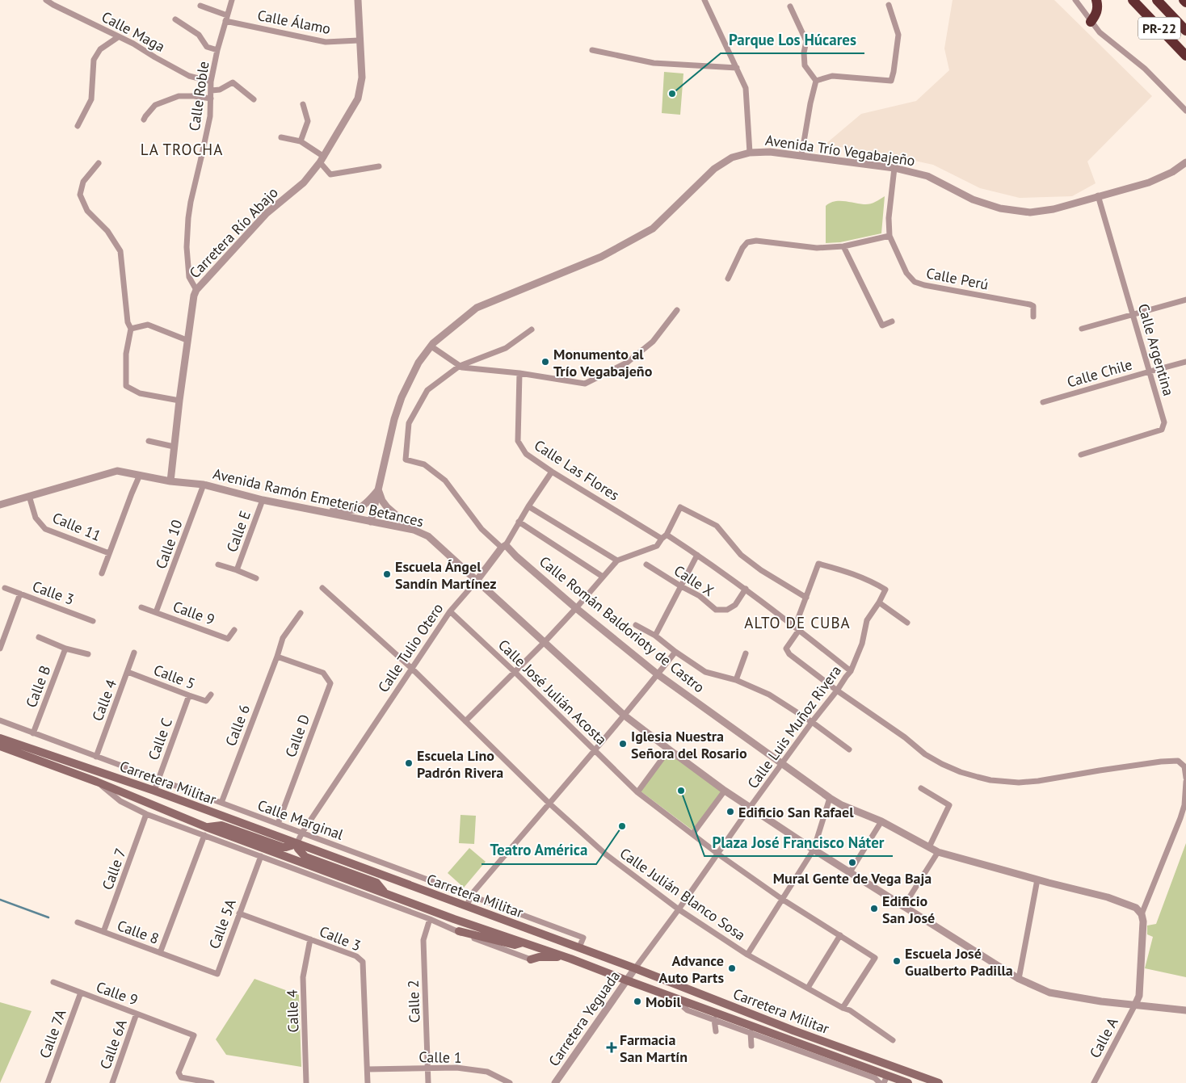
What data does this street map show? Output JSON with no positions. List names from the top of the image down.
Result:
{
  "streets": {
    "highway": ["PR-22"],
    "main road": ["Carretera Militar"],
    "street": [
      "Calle Álamo",
      "Calle Maga",
      "Calle Roble",
      "Avenida Trío Vegabajeño",
      "Carretera Río Abajo",
      "Calle Perú",
      "Calle Argentina",
      "Calle Chile",
      "Calle Las Flores",
      "Avenida Ramón Emeterio Betances",
      "Calle 11",
      "Calle E",
      "Calle 10",
      "Calle X",
      "Calle 3",
      "Calle 9",
      "Calle Román Baldorioty de Castro",
      "Calle Tulio Otero",
      "Calle 5",
      "Calle B",
      "Calle José Julián Acosta",
      "Calle 4",
      "Calle 6",
      "Calle Luis Muñoz Rivera",
      "Calle D",
      "Calle C",
      "Calle Marginal",
      "Calle 7",
      "Calle Julián Blanco Sosa",
      "Calle 5A",
      "Calle 8",
      "Calle 2",
      "Carretera Yeguada",
      "Calle 7A",
      "Calle A",
      "Calle 6A",
      "Calle 1"
    ]
  },
  "crossings": [
    ["Calle Álamo", "Calle Roble"],
    ["Calle Álamo", "Carretera Río Abajo"],
    ["Calle Maga", "Calle Roble"],
    ["Calle Roble", "Carretera Río Abajo"],
    ["Avenida Trío Vegabajeño", "Calle Perú"],
    ["Avenida Trío Vegabajeño", "Calle Argentina"],
    ["Avenida Trío Vegabajeño", "Avenida Ramón Emeterio Betances"],
    ["Carretera Río Abajo", "Avenida Ramón Emeterio Betances"],
    ["Calle Argentina", "Calle Chile"],
    ["Calle Las Flores", "Calle X"],
    ["Calle Las Flores", "Calle Tulio Otero"],
    ["Calle Las Flores", "Calle Luis Muñoz Rivera"],
    ["Avenida Ramón Emeterio Betances", "Calle 11"],
    ["Avenida Ramón Emeterio Betances", "Calle E"],
    ["Avenida Ramón Emeterio Betances", "Calle 10"],
    ["Avenida Ramón Emeterio Betances", "Calle Tulio Otero"],
    ["Avenida Ramón Emeterio Betances", "Calle Luis Muñoz Rivera"],
    ["Avenida Ramón Emeterio Betances", "Calle A"],
    ["Calle 10", "Calle 9"],
    ["Calle 3", "Calle 4"],
    ["Calle 3", "Calle 5A"],
    ["Calle 3", "Calle 1"],
    ["Calle 9", "Calle 7A"],
    ["Calle 9", "Calle 6A"],
    ["Calle Román Baldorioty de Castro", "Calle Tulio Otero"],
    ["Calle Román Baldorioty de Castro", "Calle Luis Muñoz Rivera"],
    ["Calle Tulio Otero", "Calle José Julián Acosta"],
    ["Calle Tulio Otero", "Carretera Militar"],
    ["Calle Tulio Otero", "Calle Marginal"],
    ["Calle Tulio Otero", "Calle Julián Blanco Sosa"],
    ["Calle 5", "Calle 4"],
    ["Calle 5", "Calle C"],
    ["Calle B", "Calle Marginal"],
    ["Calle José Julián Acosta", "Calle Luis Muñoz Rivera"],
    ["Calle José Julián Acosta", "Calle Julián Blanco Sosa"],
    ["Calle 4", "Calle Marginal"],
    ["Calle 6", "Calle D"],
    ["Calle 6", "Calle Marginal"],
    ["Calle Luis Muñoz Rivera", "Carretera Militar"],
    ["Calle Luis Muñoz Rivera", "Calle Julián Blanco Sosa"],
    ["Calle Luis Muñoz Rivera", "Carretera Yeguada"],
    ["Calle D", "Calle Marginal"],
    ["Calle C", "Carretera Militar"],
    ["Calle C", "Calle Marginal"],
    ["Carretera Militar", "Calle Marginal"],
    ["Carretera Militar", "Carretera Yeguada"],
    ["Calle 7", "Calle 8"],
    ["Calle 5A", "Calle 8"],
    ["Calle 2", "Calle 1"]
  ],
  "districts": ["LA TROCHA", "ALTO DE CUBA"],
  "places": {
    "other": [
      "Parque Los Húcares",
      "Monumento al Trío Vegabajeño",
      "Escuela Ángel Sandín Martínez",
      "Iglesia Nuestra Señora del Rosario",
      "Escuela Lino Padrón Rivera",
      "Plaza José Francisco Náter",
      "Edificio San Rafael",
      "Teatro América",
      "Mural Gente de Vega Baja",
      "Edificio San José",
      "Escuela José Gualberto Padilla",
      "Advance Auto Parts",
      "Mobil"
    ],
    "health": ["Farmacia San Martín"]
  }
}
